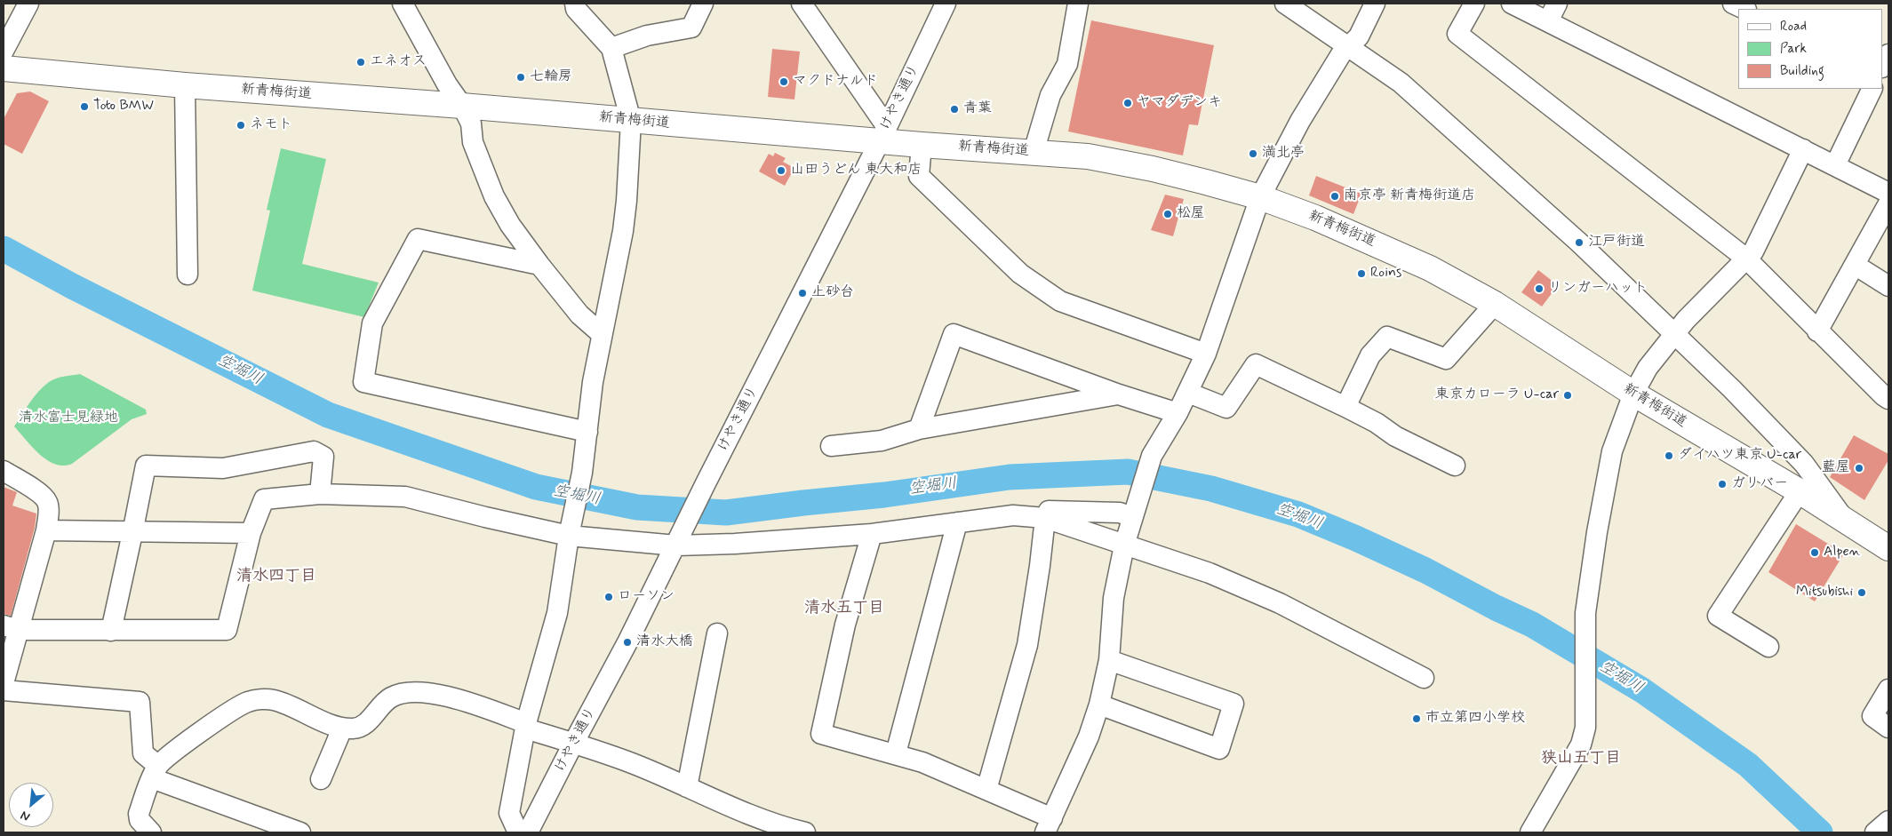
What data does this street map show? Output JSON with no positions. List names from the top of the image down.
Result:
{
  "streets": {
    "main road": ["新青梅街道"],
    "street": ["けやき通り"]
  },
  "crossings": [
    ["新青梅街道", "けやき通り"]
  ],
  "districts": ["清水四丁目", "清水五丁目", "狭山五丁目"],
  "water": ["空堀川"],
  "parks": ["清水富士見緑地"],
  "places": [
    "エネオス",
    "七輪房",
    "マクドナルド",
    "ヤマダデンキ",
    "Toto BMW",
    "青葉",
    "ネモト",
    "満北亭",
    "山田うどん 東大和店",
    "南京亭 新青梅街道店",
    "松屋",
    "江戸街道",
    "Roins",
    "リンガーハット",
    "上砂台",
    "東京カローラ U-car",
    "ダイハツ東京 U-car",
    "藍屋",
    "ガリバー",
    "Alpen",
    "Mitsubishi",
    "ローソン",
    "清水大橋",
    "市立第四小学校"
  ],
  "legend": ["Road", "Park", "Building"],
  "north": "bottom left"
}
